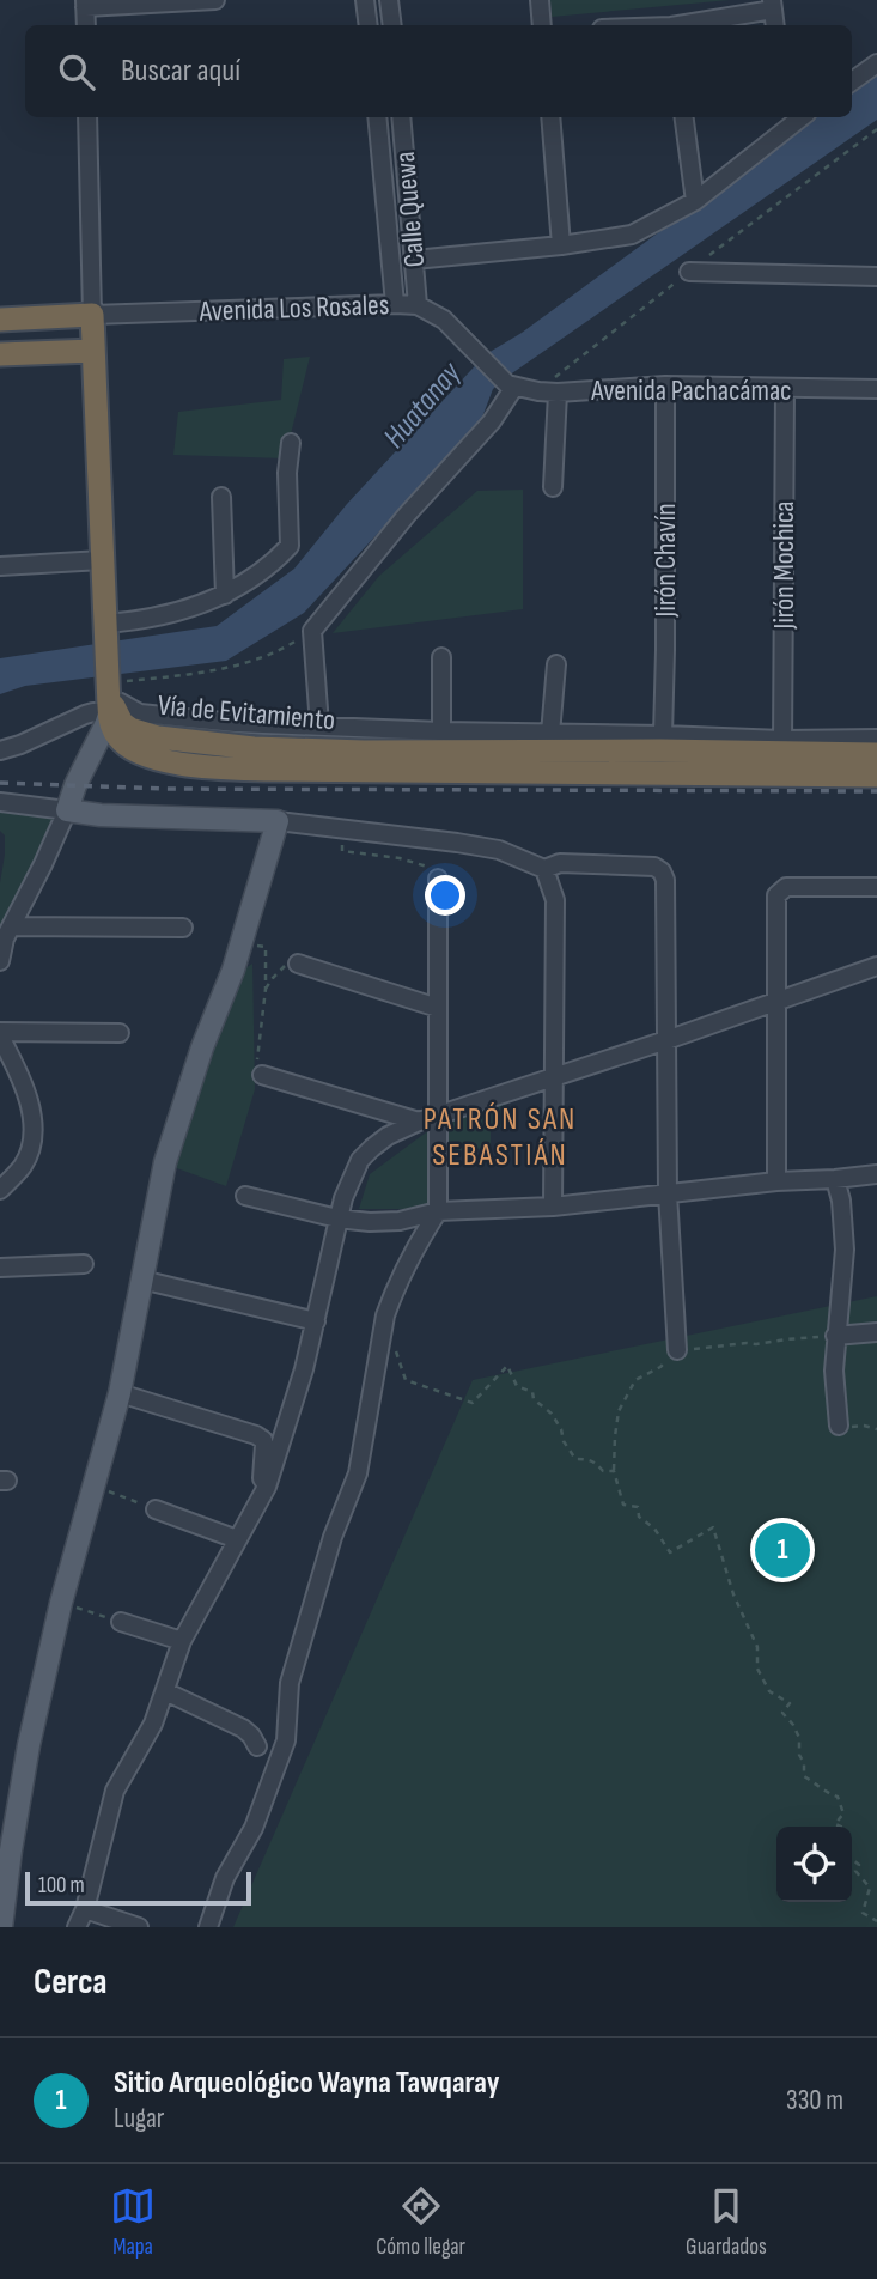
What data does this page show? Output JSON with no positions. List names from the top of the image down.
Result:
{
  "streets": {
    "highway": ["Vía de Evitamiento"],
    "street": [
      "Calle Quewa",
      "Avenida Los Rosales",
      "Avenida Pachacámac",
      "Jirón Chavín",
      "Jirón Mochica"
    ]
  },
  "crossings": [
    ["Calle Quewa", "Avenida Los Rosales"],
    ["Avenida Los Rosales", "Avenida Pachacámac"],
    ["Avenida Pachacámac", "Jirón Chavín"],
    ["Avenida Pachacámac", "Jirón Mochica"],
    ["Jirón Mochica", "Vía de Evitamiento"]
  ],
  "districts": ["PATRÓN SAN SEBASTIÁN"],
  "water": ["Huatanay"],
  "scale_bar": "100 m",
  "page": {
    "search": "Buscar aquí",
    "pins": "1",
    "scale": "100 m",
    "heading": "Cerca",
    "list": [
      {
        "mark": "1",
        "name": "Sitio Arqueológico Wayna Tawqaray",
        "note": "Lugar",
        "value": "330 m"
      }
    ],
    "nav": ["Mapa", "Cómo llegar", "Guardados"]
  }
}
